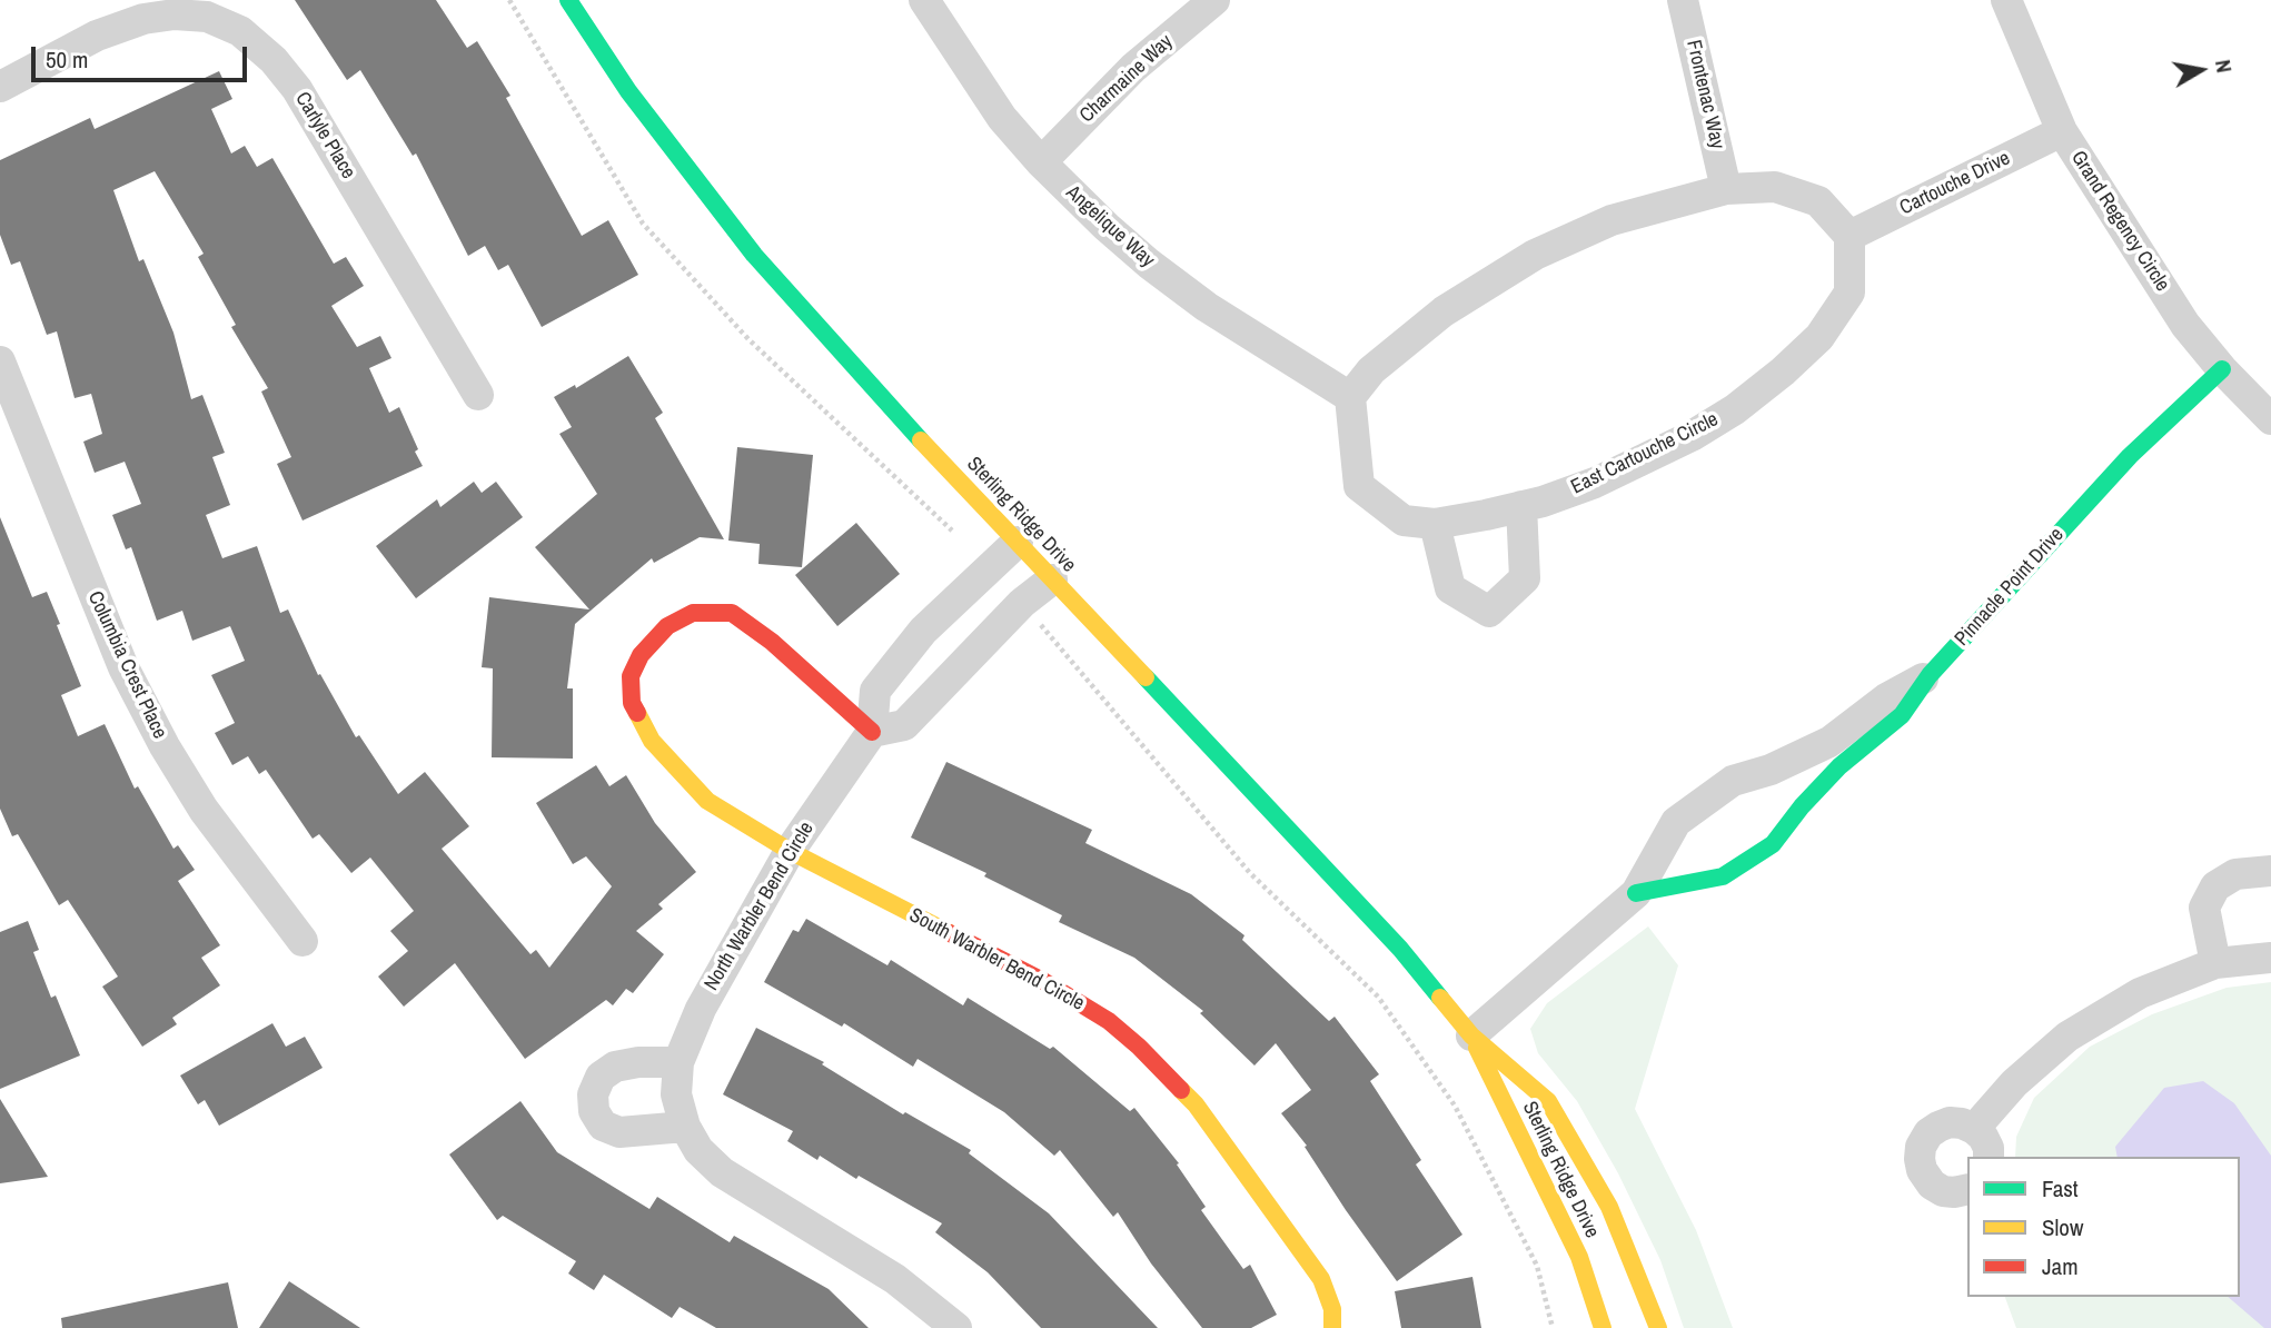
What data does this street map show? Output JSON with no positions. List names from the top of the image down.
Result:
{
  "streets": {
    "street": [
      "Charmaine Way",
      "Frontenac Way",
      "Carlyle Place",
      "Cartouche Drive",
      "Grand Regency Circle",
      "Angelique Way",
      "East Cartouche Circle",
      "Sterling Ridge Drive",
      "Pinnacle Point Drive",
      "Columbia Crest Place",
      "North Warbler Bend Circle",
      "South Warbler Bend Circle"
    ]
  },
  "crossings": [
    ["Charmaine Way", "Angelique Way"],
    ["Cartouche Drive", "Grand Regency Circle"],
    ["Cartouche Drive", "East Cartouche Circle"],
    ["Grand Regency Circle", "Pinnacle Point Drive"],
    ["Angelique Way", "East Cartouche Circle"],
    ["Sterling Ridge Drive", "Pinnacle Point Drive"],
    ["North Warbler Bend Circle", "South Warbler Bend Circle"]
  ],
  "legend": ["Fast", "Slow", "Jam"],
  "scale_bar": "50 m",
  "north": "right"
}
